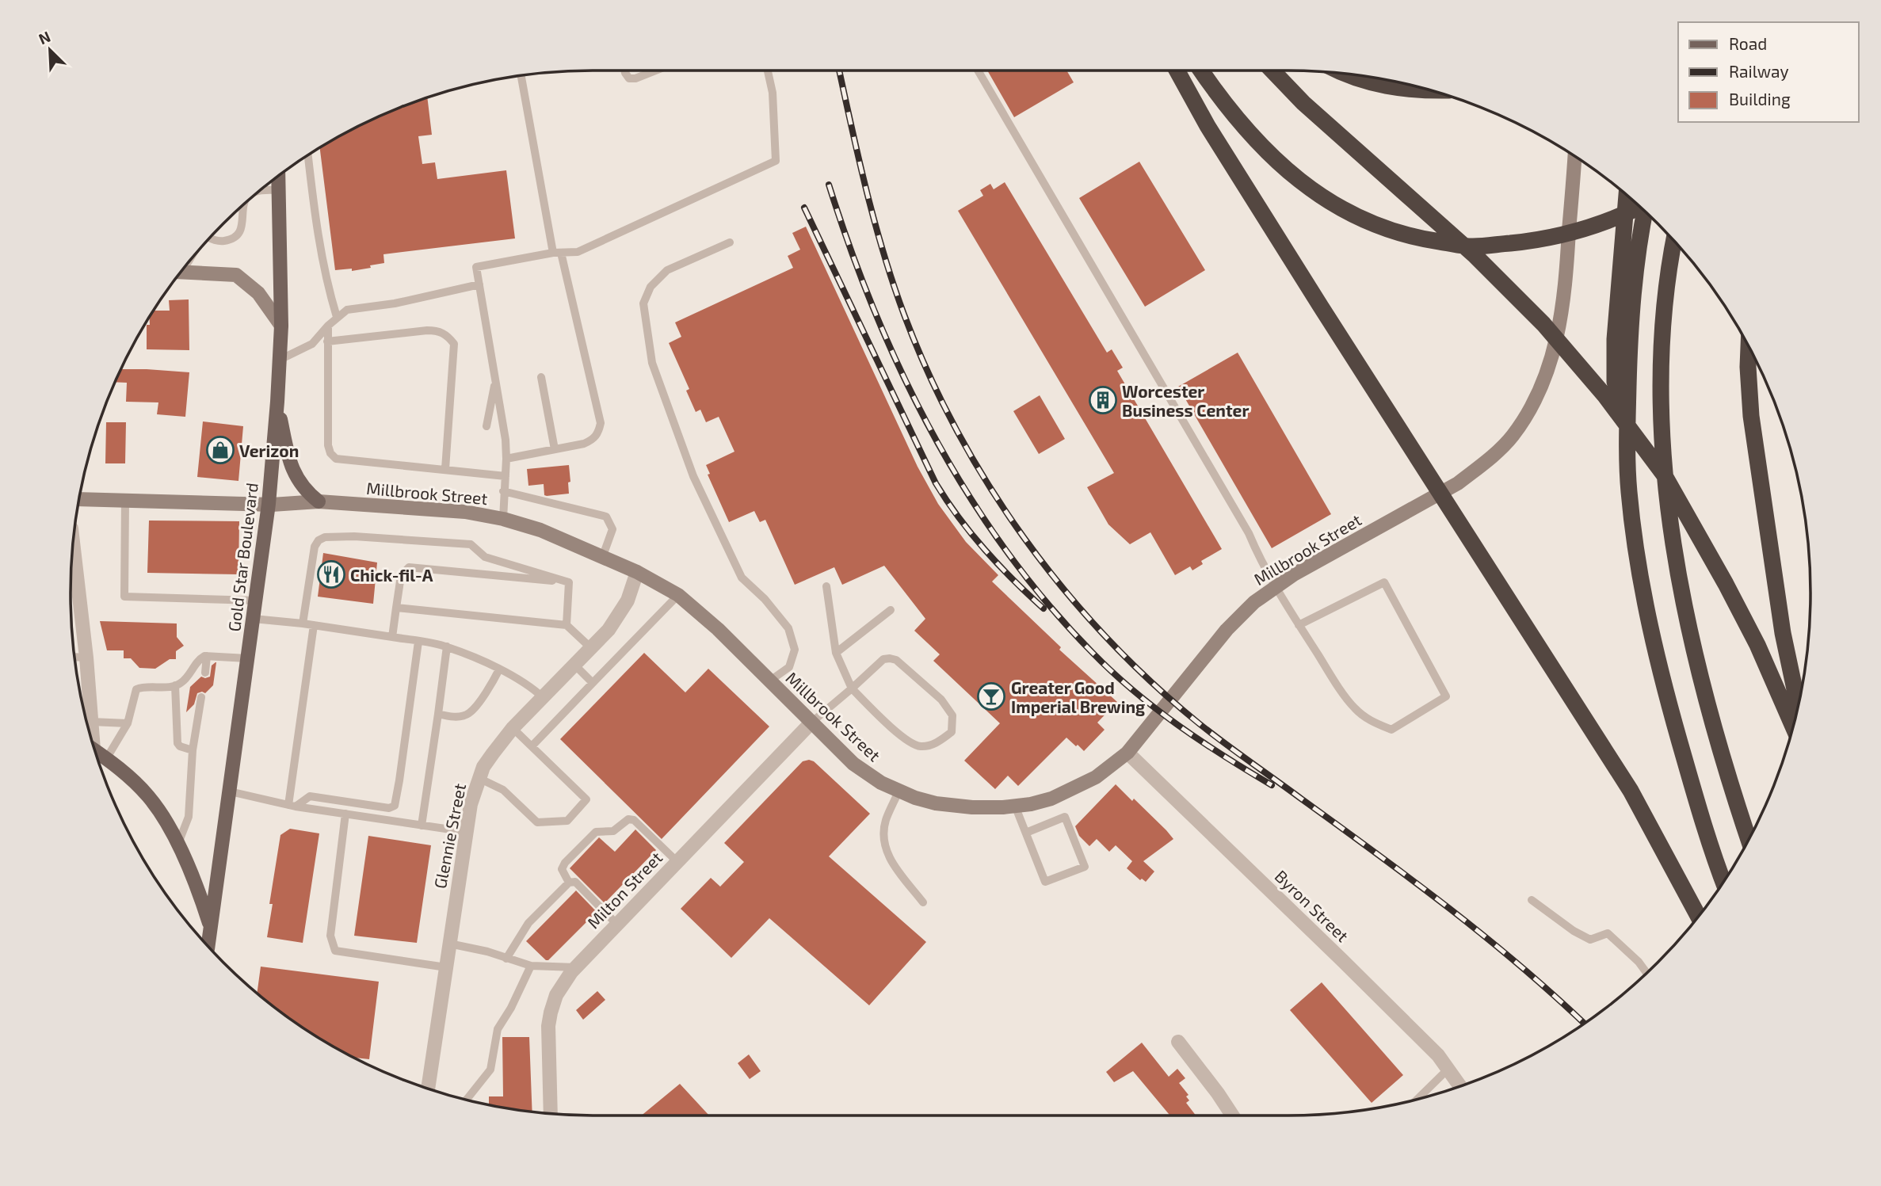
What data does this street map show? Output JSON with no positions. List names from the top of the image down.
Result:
{
  "streets": {
    "main road": ["Millbrook Street", "Gold Star Boulevard"],
    "street": ["Glennie Street", "Milton Street", "Byron Street"]
  },
  "crossings": [
    ["Millbrook Street", "Gold Star Boulevard"],
    ["Millbrook Street", "Glennie Street"],
    ["Millbrook Street", "Milton Street"],
    ["Millbrook Street", "Byron Street"]
  ],
  "places": {
    "building": ["Worcester Business Center"],
    "shop": ["Verizon"],
    "restaurant": ["Chick-fil-A"],
    "bar": ["Greater Good Imperial Brewing"]
  },
  "legend": ["Road", "Railway", "Building"],
  "north": "top left"
}
